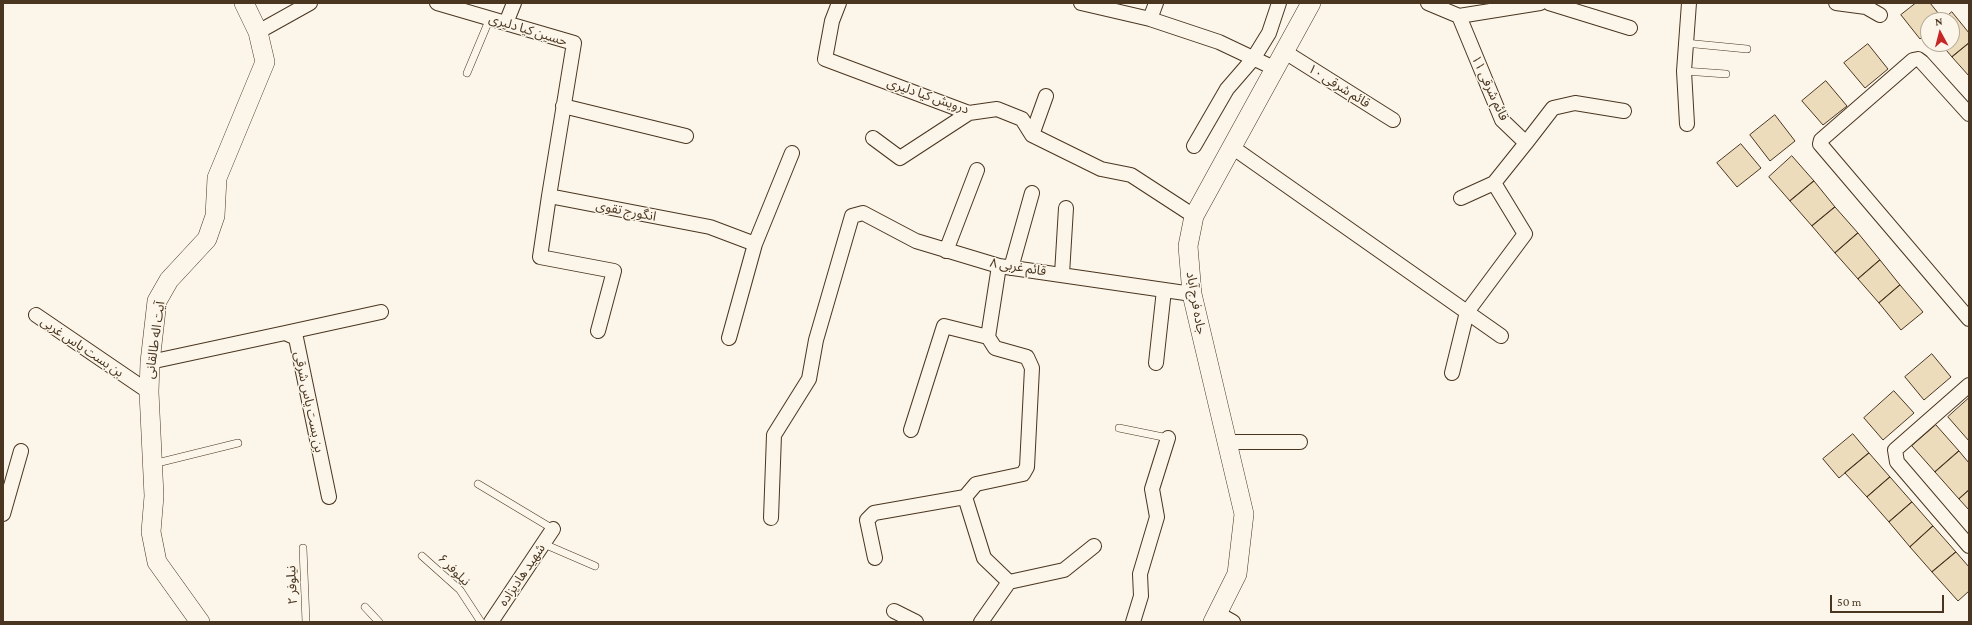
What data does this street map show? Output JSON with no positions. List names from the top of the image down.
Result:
{
  "streets": {
    "street": [
      "حسین کیا دلیری",
      "قائم شرقی ۱۰",
      "قائم شرقی ۱۱",
      "درویش کیا دلیری",
      "انگورج تقوی",
      "قائم غربی ۸",
      "جاده فرج آباد",
      "آیت اله طالقانی",
      "بن بست یاس غربی",
      "بن بست یاس شرقی",
      "شهید هادیزاده"
    ],
    "lane": ["نیلوفر ۶", "نیلوفر ۲"]
  },
  "crossings": [
    ["قائم شرقی ۱۰", "جاده فرج آباد"],
    ["درویش کیا دلیری", "جاده فرج آباد"],
    ["قائم غربی ۸", "جاده فرج آباد"],
    ["آیت اله طالقانی", "بن بست یاس غربی"]
  ],
  "scale_bar": "50 m",
  "north": "top"
}
